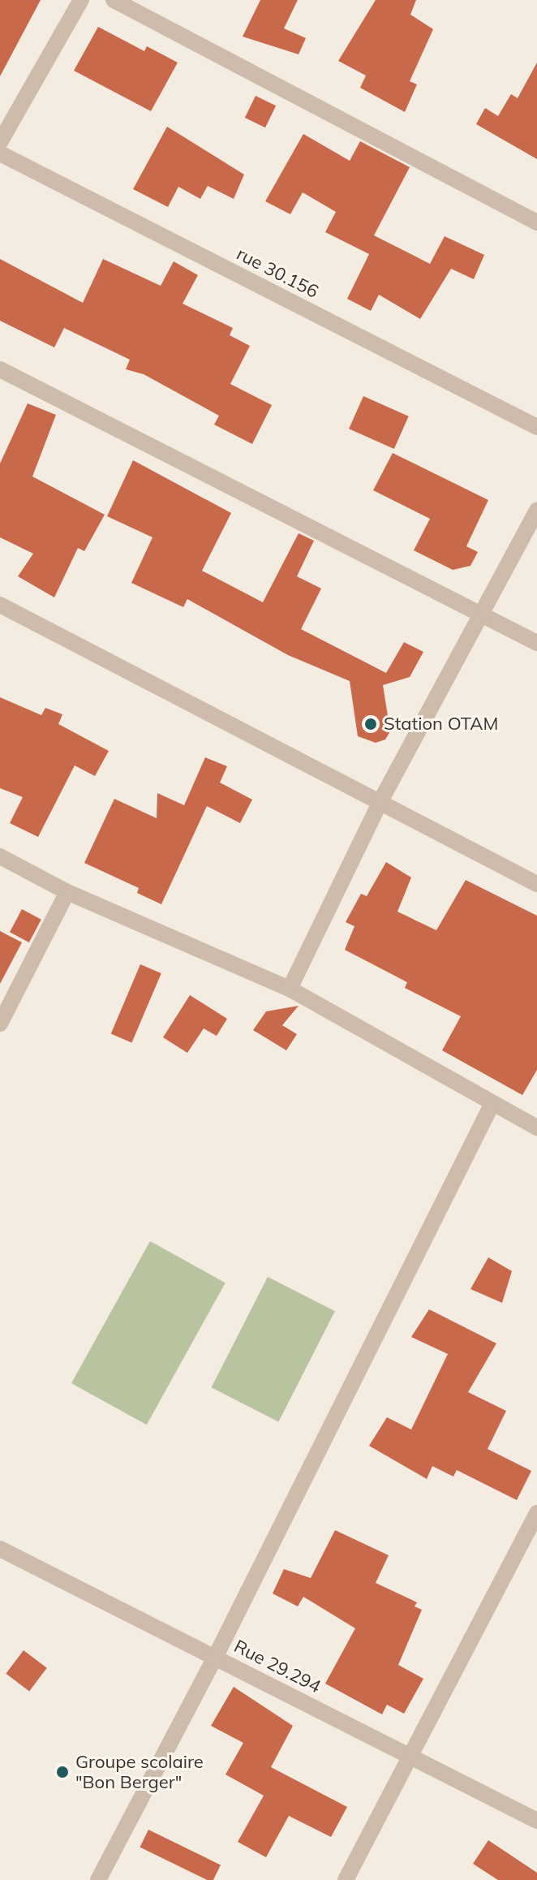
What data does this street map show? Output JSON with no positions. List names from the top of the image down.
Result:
{
  "streets": {
    "street": ["rue 30.156", "Rue 29.294"]
  },
  "places": ["Station OTAM", "Groupe scolaire \"Bon Berger\""]
}
